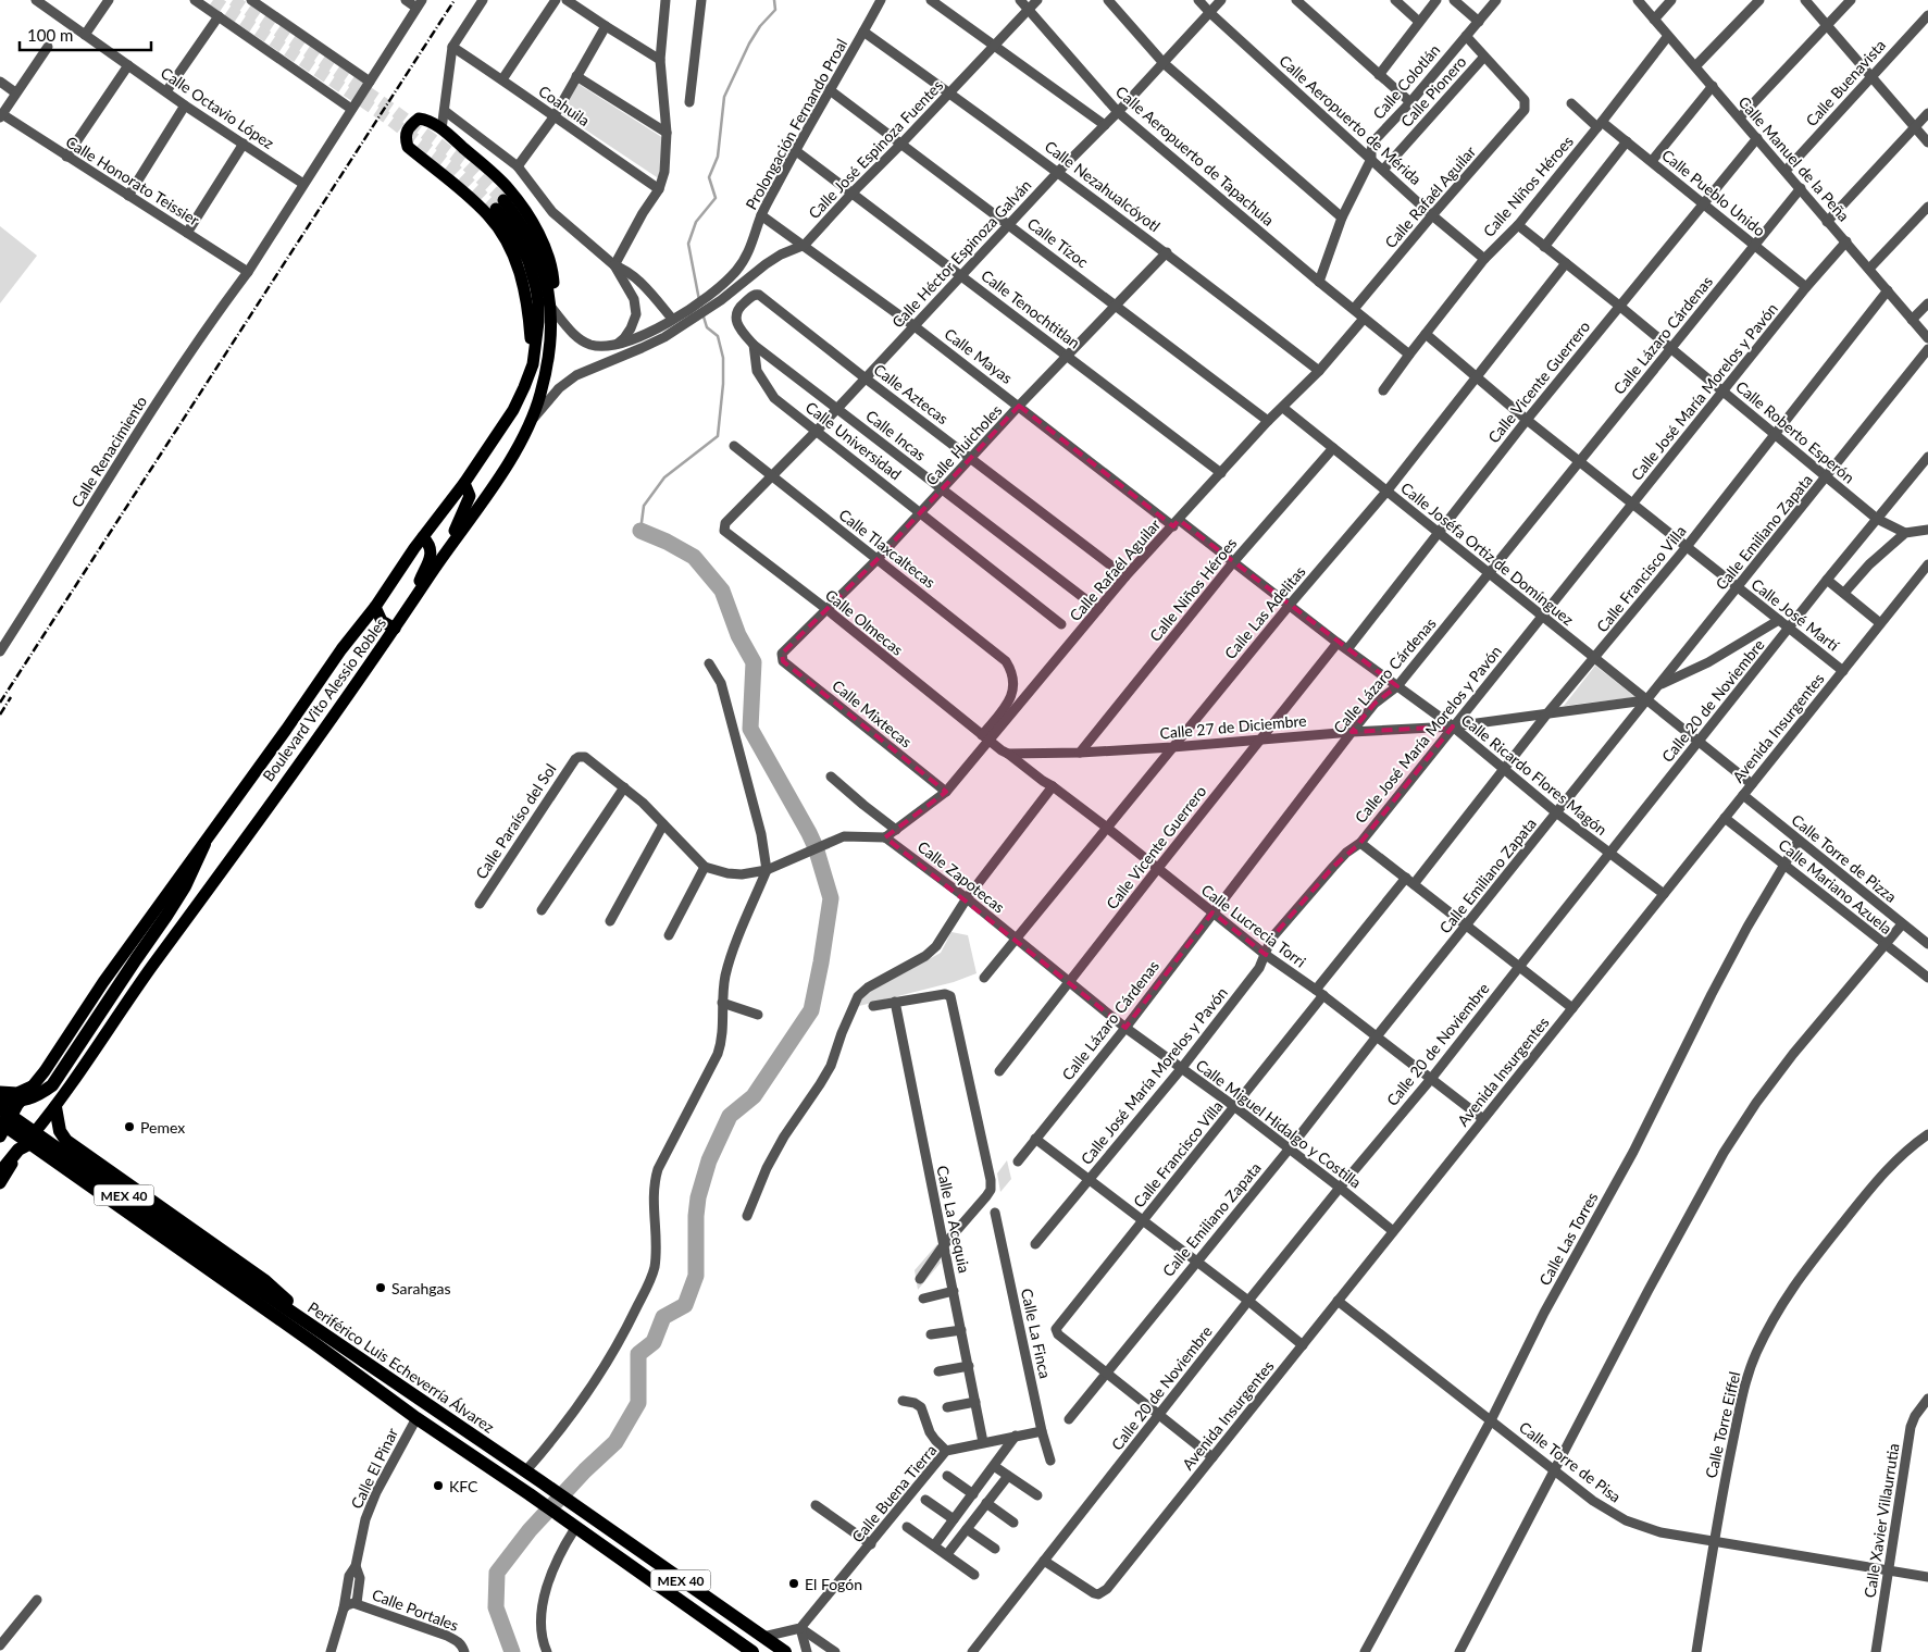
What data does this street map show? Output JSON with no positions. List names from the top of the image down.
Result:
{
  "streets": {
    "highway": ["MEX 40", "Periférico Luis Echeverría Álvarez"],
    "main road": ["Boulevard Vito Alessio Robles"],
    "street": [
      "Calle Colotlán",
      "Calle Buenavista",
      "Calle Pionero",
      "Coahuila",
      "Calle Octavio López",
      "Calle Aeropuerto de Mérida",
      "Prolongación Fernando Proal",
      "Calle José Espinoza Fuentes",
      "Calle Aeropuerto de Tapachula",
      "Calle Manuel de la Peña",
      "Calle Honorato Teissier",
      "Calle Nezahualcóyotl",
      "Calle Niños Héroes",
      "Calle Pueblo Unido",
      "Calle Rafaél Aguilar",
      "Calle Tízoc",
      "Calle Héctor Espinoza Galván",
      "Calle Tenochtitlan",
      "Calle Lázaro Cárdenas",
      "Calle Mayas",
      "Calle Vicente Guerrero",
      "Calle José María Morelos y Pavón",
      "Calle Aztecas",
      "Calle Roberto Esperón",
      "Calle Incas",
      "Calle Universidad",
      "Calle Huicholes",
      "Calle Renacimiento",
      "Calle Emiliano Zapata",
      "Calle Tlaxcaltecas",
      "Calle Joséfa Ortiz de Domínguez",
      "Calle Francisco Villa",
      "Calle Las Adelitas",
      "Calle José Martí",
      "Calle Olmecas",
      "Calle 20 de Noviembre",
      "Calle Mixtecas",
      "Calle 27 de Diciembre",
      "Avenida Insurgentes",
      "Calle Ricardo Flores Magón",
      "Calle Paraíso del Sol",
      "Calle Torre de Pizza",
      "Calle Zapotecas",
      "Calle Mariano Azuela",
      "Calle Lucrecia Torri",
      "Calle Miguel Hidalgo y Costilla",
      "Calle La Acequia",
      "Calle Las Torres",
      "Calle La Finca",
      "Calle Torre Eiffel",
      "Calle Torre de Pisa",
      "Calle El Pinar",
      "Calle Buena Tierra",
      "Calle Xavier Villaurrutia",
      "Calle Portales"
    ]
  },
  "crossings": [
    ["Calle Colotlán", "Calle Aeropuerto de Mérida"],
    ["Calle Colotlán", "Calle Aeropuerto de Tapachula"],
    ["Calle Buenavista", "Calle Manuel de la Peña"],
    ["Calle Pionero", "Calle Aeropuerto de Mérida"],
    ["Calle Pionero", "Calle Rafaél Aguilar"],
    ["Calle Octavio López", "Calle Renacimiento"],
    ["Calle Aeropuerto de Mérida", "Calle Niños Héroes"],
    ["Calle Aeropuerto de Mérida", "Calle Rafaél Aguilar"],
    ["Calle Aeropuerto de Mérida", "Calle Héctor Espinoza Galván"],
    ["Prolongación Fernando Proal", "Calle José Espinoza Fuentes"],
    ["Prolongación Fernando Proal", "Calle Nezahualcóyotl"],
    ["Prolongación Fernando Proal", "Calle Tízoc"],
    ["Prolongación Fernando Proal", "Calle Tenochtitlan"],
    ["Prolongación Fernando Proal", "Calle Mayas"],
    ["Calle José Espinoza Fuentes", "Calle Aeropuerto de Tapachula"],
    ["Calle José Espinoza Fuentes", "Calle Nezahualcóyotl"],
    ["Calle José Espinoza Fuentes", "Calle Tízoc"],
    ["Calle José Espinoza Fuentes", "Calle Tenochtitlan"],
    ["Calle José Espinoza Fuentes", "Calle Mayas"],
    ["Calle Aeropuerto de Tapachula", "Calle Niños Héroes"],
    ["Calle Aeropuerto de Tapachula", "Calle Rafaél Aguilar"],
    ["Calle Aeropuerto de Tapachula", "Calle Héctor Espinoza Galván"],
    ["Calle Manuel de la Peña", "Calle Niños Héroes"],
    ["Calle Manuel de la Peña", "Calle Lázaro Cárdenas"],
    ["Calle Manuel de la Peña", "Calle Vicente Guerrero"],
    ["Calle Manuel de la Peña", "Calle José María Morelos y Pavón"],
    ["Calle Manuel de la Peña", "Calle Francisco Villa"],
    ["Calle Honorato Teissier", "Calle Renacimiento"],
    ["Calle Nezahualcóyotl", "Calle Rafaél Aguilar"],
    ["Calle Nezahualcóyotl", "Calle Héctor Espinoza Galván"],
    ["Calle Nezahualcóyotl", "Calle Huicholes"],
    ["Calle Niños Héroes", "Calle Pueblo Unido"],
    ["Calle Niños Héroes", "Calle Roberto Esperón"],
    ["Calle Niños Héroes", "Calle Joséfa Ortiz de Domínguez"],
    ["Calle Niños Héroes", "Calle José Martí"],
    ["Calle Niños Héroes", "Calle 27 de Diciembre"],
    ["Calle Niños Héroes", "Calle Ricardo Flores Magón"],
    ["Calle Pueblo Unido", "Calle Lázaro Cárdenas"],
    ["Calle Pueblo Unido", "Calle Vicente Guerrero"],
    ["Calle Pueblo Unido", "Calle José María Morelos y Pavón"],
    ["Calle Rafaél Aguilar", "Calle Tízoc"],
    ["Calle Rafaél Aguilar", "Calle Tenochtitlan"],
    ["Calle Rafaél Aguilar", "Calle Mayas"],
    ["Calle Rafaél Aguilar", "Calle Aztecas"],
    ["Calle Rafaél Aguilar", "Calle Incas"],
    ["Calle Rafaél Aguilar", "Calle Tlaxcaltecas"],
    ["Calle Rafaél Aguilar", "Calle Joséfa Ortiz de Domínguez"],
    ["Calle Rafaél Aguilar", "Calle Olmecas"],
    ["Calle Rafaél Aguilar", "Calle Mixtecas"],
    ["Calle Rafaél Aguilar", "Calle Ricardo Flores Magón"],
    ["Calle Rafaél Aguilar", "Calle Zapotecas"],
    ["Calle Tízoc", "Calle Héctor Espinoza Galván"],
    ["Calle Tízoc", "Calle Huicholes"],
    ["Calle Héctor Espinoza Galván", "Calle Tenochtitlan"],
    ["Calle Héctor Espinoza Galván", "Calle Mayas"],
    ["Calle Héctor Espinoza Galván", "Calle Aztecas"],
    ["Calle Héctor Espinoza Galván", "Calle Incas"],
    ["Calle Héctor Espinoza Galván", "Calle Universidad"],
    ["Calle Héctor Espinoza Galván", "Calle Tlaxcaltecas"],
    ["Calle Héctor Espinoza Galván", "Calle Olmecas"],
    ["Calle Tenochtitlan", "Calle Huicholes"],
    ["Calle Lázaro Cárdenas", "Calle Roberto Esperón"],
    ["Calle Lázaro Cárdenas", "Calle Joséfa Ortiz de Domínguez"],
    ["Calle Lázaro Cárdenas", "Calle José Martí"],
    ["Calle Lázaro Cárdenas", "Calle 27 de Diciembre"],
    ["Calle Lázaro Cárdenas", "Calle Ricardo Flores Magón"],
    ["Calle Lázaro Cárdenas", "Calle Lucrecia Torri"],
    ["Calle Lázaro Cárdenas", "Calle Miguel Hidalgo y Costilla"],
    ["Calle Mayas", "Calle Huicholes"],
    ["Calle Mayas", "Calle Ricardo Flores Magón"],
    ["Calle Vicente Guerrero", "Calle Roberto Esperón"],
    ["Calle Vicente Guerrero", "Calle Joséfa Ortiz de Domínguez"],
    ["Calle Vicente Guerrero", "Calle José Martí"],
    ["Calle Vicente Guerrero", "Calle 27 de Diciembre"],
    ["Calle Vicente Guerrero", "Calle Ricardo Flores Magón"],
    ["Calle Vicente Guerrero", "Calle Lucrecia Torri"],
    ["Calle Vicente Guerrero", "Calle Miguel Hidalgo y Costilla"],
    ["Calle José María Morelos y Pavón", "Calle Roberto Esperón"],
    ["Calle José María Morelos y Pavón", "Calle Joséfa Ortiz de Domínguez"],
    ["Calle José María Morelos y Pavón", "Calle José Martí"],
    ["Calle José María Morelos y Pavón", "Calle 27 de Diciembre"],
    ["Calle José María Morelos y Pavón", "Calle Ricardo Flores Magón"],
    ["Calle José María Morelos y Pavón", "Calle Lucrecia Torri"],
    ["Calle José María Morelos y Pavón", "Calle Miguel Hidalgo y Costilla"],
    ["Calle Aztecas", "Calle Incas"],
    ["Calle Aztecas", "Calle Huicholes"],
    ["Calle Roberto Esperón", "Calle Emiliano Zapata"],
    ["Calle Roberto Esperón", "Calle Francisco Villa"],
    ["Calle Roberto Esperón", "Calle Las Adelitas"],
    ["Calle Roberto Esperón", "Calle 20 de Noviembre"],
    ["Calle Incas", "Calle Universidad"],
    ["Calle Incas", "Calle Huicholes"],
    ["Calle Universidad", "Calle Huicholes"],
    ["Calle Huicholes", "Calle Tlaxcaltecas"],
    ["Calle Huicholes", "Calle Olmecas"],
    ["Calle Huicholes", "Calle Mixtecas"],
    ["Calle Emiliano Zapata", "Calle Joséfa Ortiz de Domínguez"],
    ["Calle Emiliano Zapata", "Calle Francisco Villa"],
    ["Calle Emiliano Zapata", "Calle José Martí"],
    ["Calle Emiliano Zapata", "Calle 27 de Diciembre"],
    ["Calle Emiliano Zapata", "Calle Ricardo Flores Magón"],
    ["Calle Emiliano Zapata", "Calle Lucrecia Torri"],
    ["Calle Emiliano Zapata", "Calle Miguel Hidalgo y Costilla"],
    ["Calle Tlaxcaltecas", "Calle Olmecas"],
    ["Calle Joséfa Ortiz de Domínguez", "Calle Francisco Villa"],
    ["Calle Joséfa Ortiz de Domínguez", "Calle Las Adelitas"],
    ["Calle Joséfa Ortiz de Domínguez", "Calle 20 de Noviembre"],
    ["Calle Joséfa Ortiz de Domínguez", "Calle 27 de Diciembre"],
    ["Calle Joséfa Ortiz de Domínguez", "Avenida Insurgentes"],
    ["Calle Francisco Villa", "Calle José Martí"],
    ["Calle Francisco Villa", "Calle 27 de Diciembre"],
    ["Calle Francisco Villa", "Calle Ricardo Flores Magón"],
    ["Calle Francisco Villa", "Calle Lucrecia Torri"],
    ["Calle Francisco Villa", "Calle Miguel Hidalgo y Costilla"],
    ["Calle Las Adelitas", "Calle José Martí"],
    ["Calle Las Adelitas", "Calle 27 de Diciembre"],
    ["Calle Las Adelitas", "Calle Ricardo Flores Magón"],
    ["Calle Las Adelitas", "Calle Zapotecas"],
    ["Calle Las Adelitas", "Calle Lucrecia Torri"],
    ["Calle Las Adelitas", "Calle Miguel Hidalgo y Costilla"],
    ["Calle José Martí", "Calle 20 de Noviembre"],
    ["Calle José Martí", "Avenida Insurgentes"],
    ["Calle 20 de Noviembre", "Avenida Insurgentes"],
    ["Calle 20 de Noviembre", "Calle Ricardo Flores Magón"],
    ["Calle 20 de Noviembre", "Calle Lucrecia Torri"],
    ["Calle 20 de Noviembre", "Calle Miguel Hidalgo y Costilla"],
    ["Calle 27 de Diciembre", "Calle Ricardo Flores Magón"],
    ["Calle 27 de Diciembre", "Calle Lucrecia Torri"],
    ["Avenida Insurgentes", "Calle Ricardo Flores Magón"],
    ["Avenida Insurgentes", "Calle Torre de Pizza"],
    ["Avenida Insurgentes", "Calle Mariano Azuela"],
    ["Avenida Insurgentes", "Calle Lucrecia Torri"],
    ["Avenida Insurgentes", "Calle Miguel Hidalgo y Costilla"],
    ["Avenida Insurgentes", "Calle Torre de Pisa"],
    ["Calle Torre de Pizza", "Calle Las Torres"],
    ["Calle Zapotecas", "Calle Miguel Hidalgo y Costilla"],
    ["Calle Mariano Azuela", "Calle Las Torres"],
    ["Calle La Acequia", "Calle Buena Tierra"],
    ["Calle Las Torres", "Calle Torre de Pisa"],
    ["Calle La Finca", "Calle Buena Tierra"],
    ["Periférico Luis Echeverría Álvarez", "Calle El Pinar"],
    ["Calle Torre Eiffel", "Calle Torre de Pisa"],
    ["Calle Torre de Pisa", "Calle Xavier Villaurrutia"],
    ["Calle El Pinar", "Calle Portales"]
  ],
  "places": [
    "Pemex",
    "Sarahgas",
    "KFC",
    "El Fogón"
  ],
  "scale_bar": "100 m"
}
